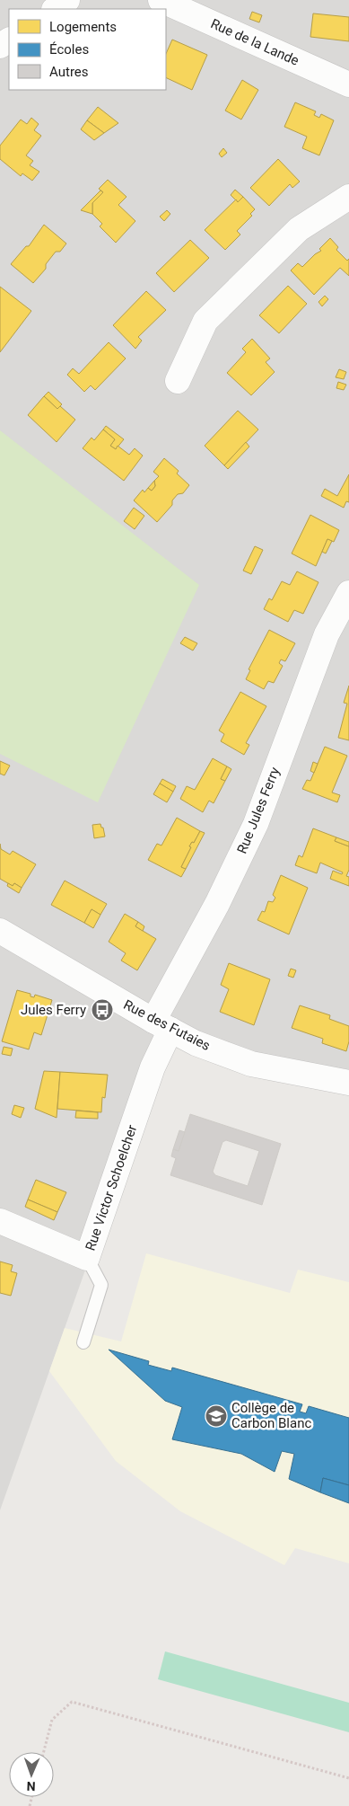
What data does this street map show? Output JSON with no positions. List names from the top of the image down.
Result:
{
  "streets": {
    "street": [
      "Rue de la Lande",
      "Rue Jules Ferry",
      "Rue des Futaies",
      "Rue Victor Schoelcher"
    ]
  },
  "crossings": [
    ["Rue Jules Ferry", "Rue des Futaies"],
    ["Rue Jules Ferry", "Rue Victor Schoelcher"],
    ["Rue des Futaies", "Rue Victor Schoelcher"]
  ],
  "places": {
    "bus stop": ["Jules Ferry"],
    "school or university": ["Collège de Carbon Blanc"]
  },
  "legend": ["Logements", "Écoles", "Autres"],
  "north": "bottom"
}
